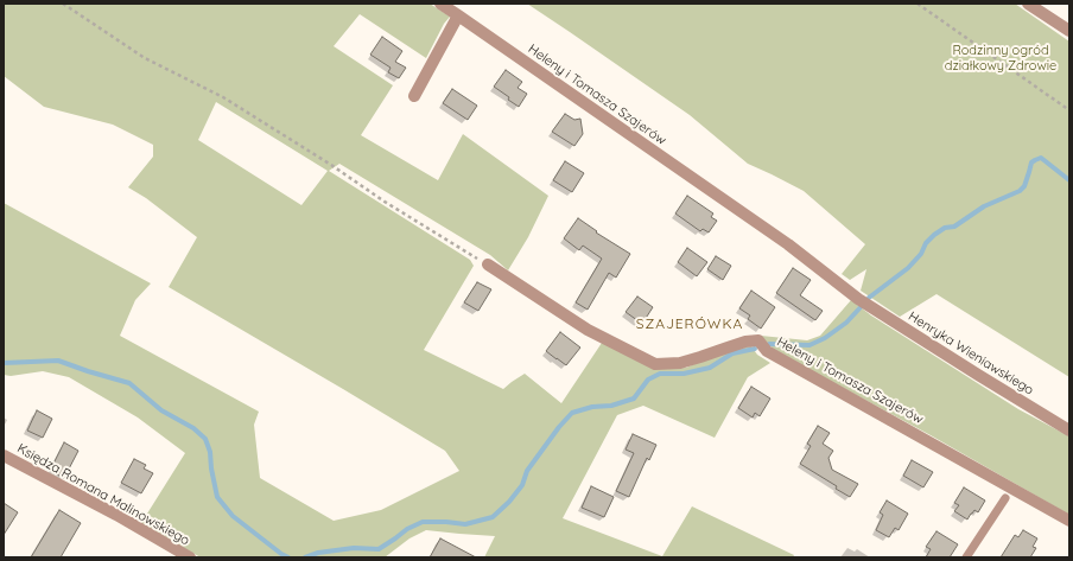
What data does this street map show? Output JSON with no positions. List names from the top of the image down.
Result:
{
  "streets": {
    "street": ["Heleny i Tomasza Szajerów", "Henryka Wieniawskiego", "Księdza Romana Malinowskiego"]
  },
  "crossings": [
    ["Heleny i Tomasza Szajerów", "Henryka Wieniawskiego"]
  ],
  "districts": ["SZAJERÓWKA"],
  "parks": ["Rodzinny ogród działkowy Zdrowie"]
}
